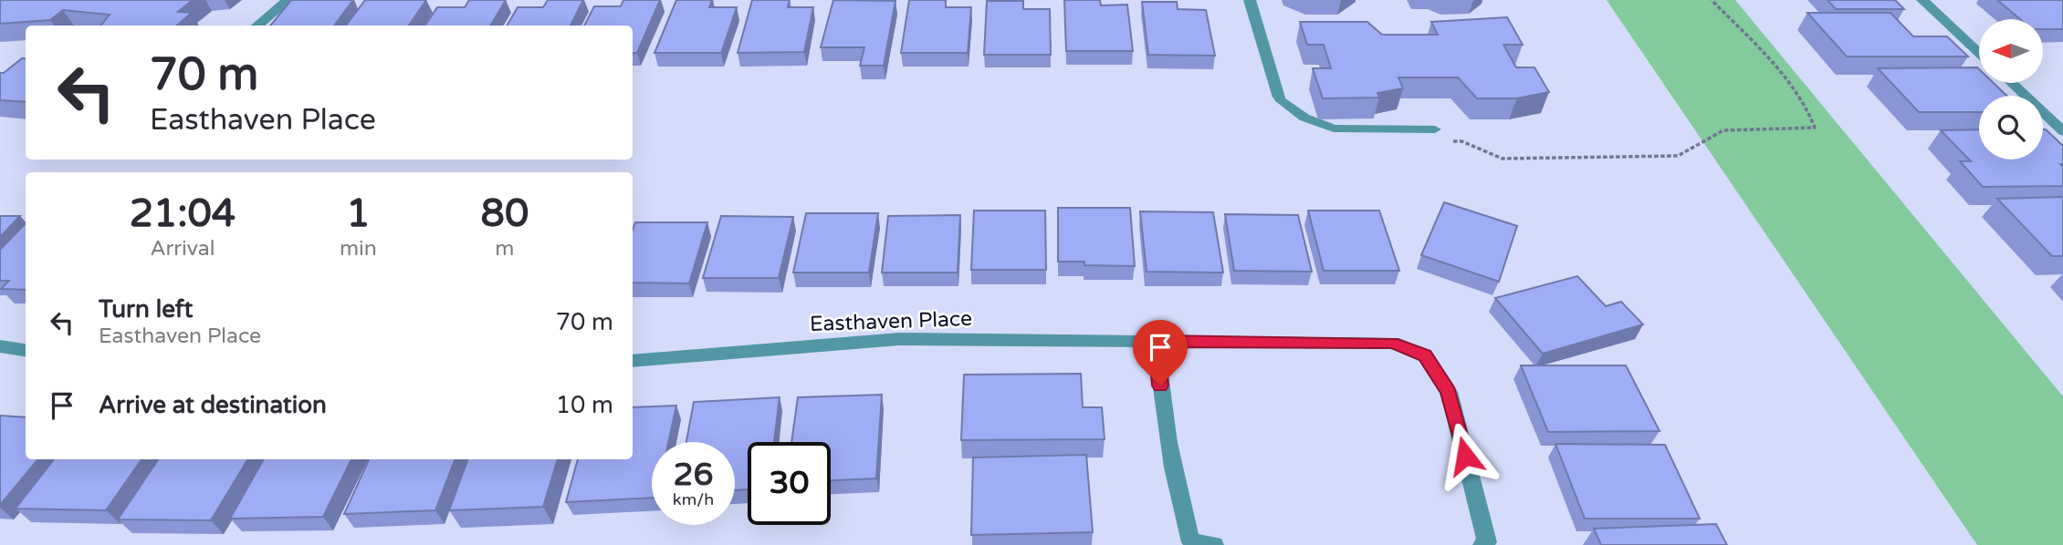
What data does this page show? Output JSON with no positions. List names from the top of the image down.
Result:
{
  "streets": {
    "street": ["Easthaven Place"]
  },
  "north": "left",
  "page": {
    "turn": ["70 m", "Easthaven Place"],
    "eta": [
      "21:04",
      "Arrival",
      "1",
      "min",
      "80",
      "m"
    ],
    "list": [
      {
        "name": "Turn left",
        "note": "Easthaven Place",
        "value": "70 m"
      },
      {
        "name": "Arrive at destination",
        "value": "10 m"
      }
    ],
    "speed": "26 km/h",
    "limit": "30"
  }
}
